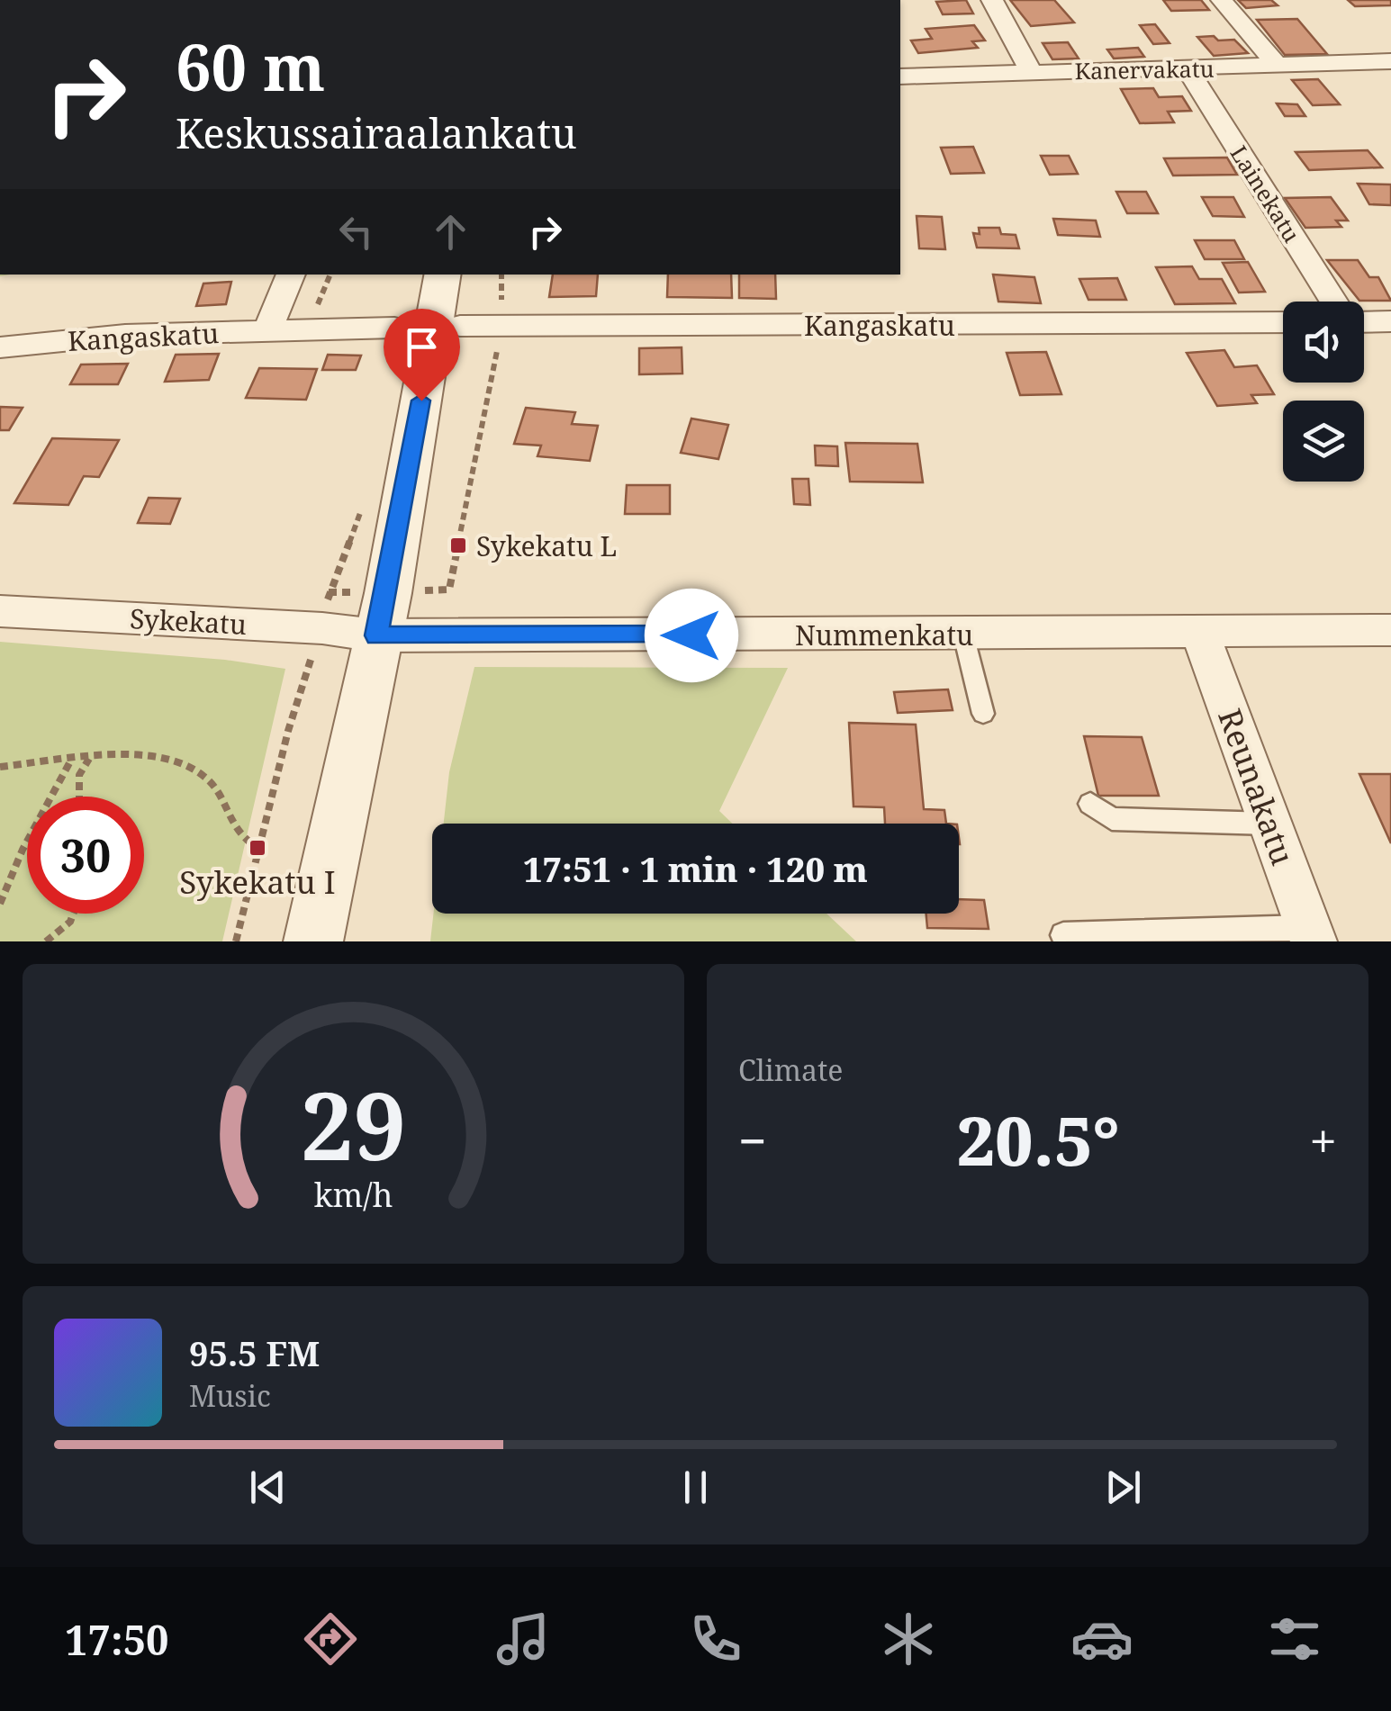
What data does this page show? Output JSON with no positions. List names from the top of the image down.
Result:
{
  "streets": {
    "street": [
      "Kanervakatu",
      "Lainekatu",
      "Kangaskatu",
      "Sykekatu",
      "Nummenkatu",
      "Reunakatu"
    ]
  },
  "crossings": [
    ["Kanervakatu", "Lainekatu"],
    ["Sykekatu", "Nummenkatu"],
    ["Nummenkatu", "Reunakatu"]
  ],
  "places": {
    "transit": ["Sykekatu L", "Sykekatu I"]
  },
  "page": {
    "turn": ["60 m", "Keskussairaalankatu"],
    "limit": "30",
    "trip": "17:51 · 1 min · 120 m",
    "tile": "Climate",
    "heat": ["−", "20.5°", "+"],
    "song": ["95.5 FM", "Music"],
    "tabs": "17:50",
    "gauge": ["29", "km/h"]
  }
}
